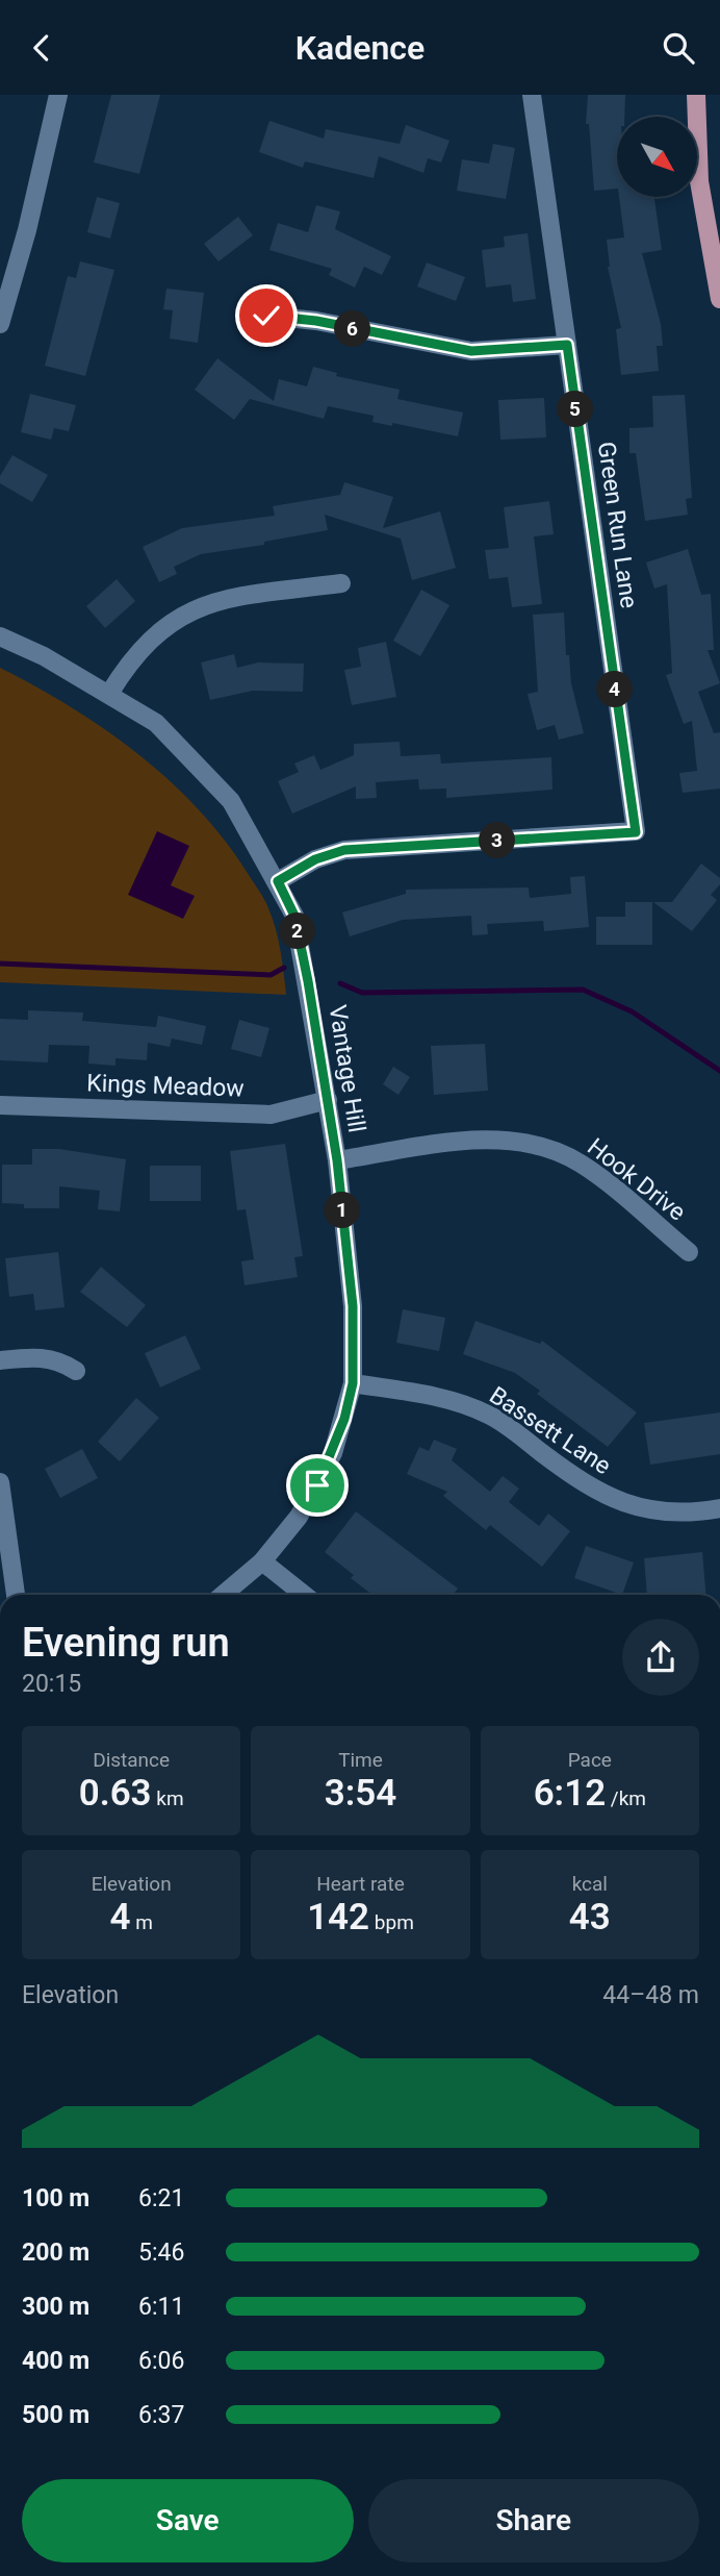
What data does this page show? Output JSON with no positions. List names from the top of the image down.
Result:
{
  "streets": {
    "street": [
      "Green Run Lane",
      "Vantage Hill",
      "Kings Meadow",
      "Hook Drive",
      "Bassett Lane"
    ]
  },
  "crossings": [
    ["Green Run Lane", "Vantage Hill"],
    ["Vantage Hill", "Kings Meadow"],
    ["Vantage Hill", "Hook Drive"],
    ["Vantage Hill", "Bassett Lane"]
  ],
  "north": "bottom right",
  "page": {
    "header": "Kadence",
    "pins": [
      "6",
      "5",
      "4",
      "3",
      "2",
      "1"
    ],
    "heading": ["Evening run", "20:15"],
    "stats": [
      ["Distance", "0.63 km"],
      ["Time", "3:54"],
      ["Pace", "6:12 /km"],
      ["Elevation", "4 m"],
      ["Heart rate", "142 bpm"],
      ["kcal", "43"]
    ],
    "chart": ["Elevation", "44–48 m"],
    "list": [
      {
        "name": "100 m",
        "note": "6:21"
      },
      {
        "name": "200 m",
        "note": "5:46"
      },
      {
        "name": "300 m",
        "note": "6:11"
      },
      {
        "name": "400 m",
        "note": "6:06"
      },
      {
        "name": "500 m",
        "note": "6:37"
      }
    ],
    "buttons": ["Save", "Share"]
  }
}
